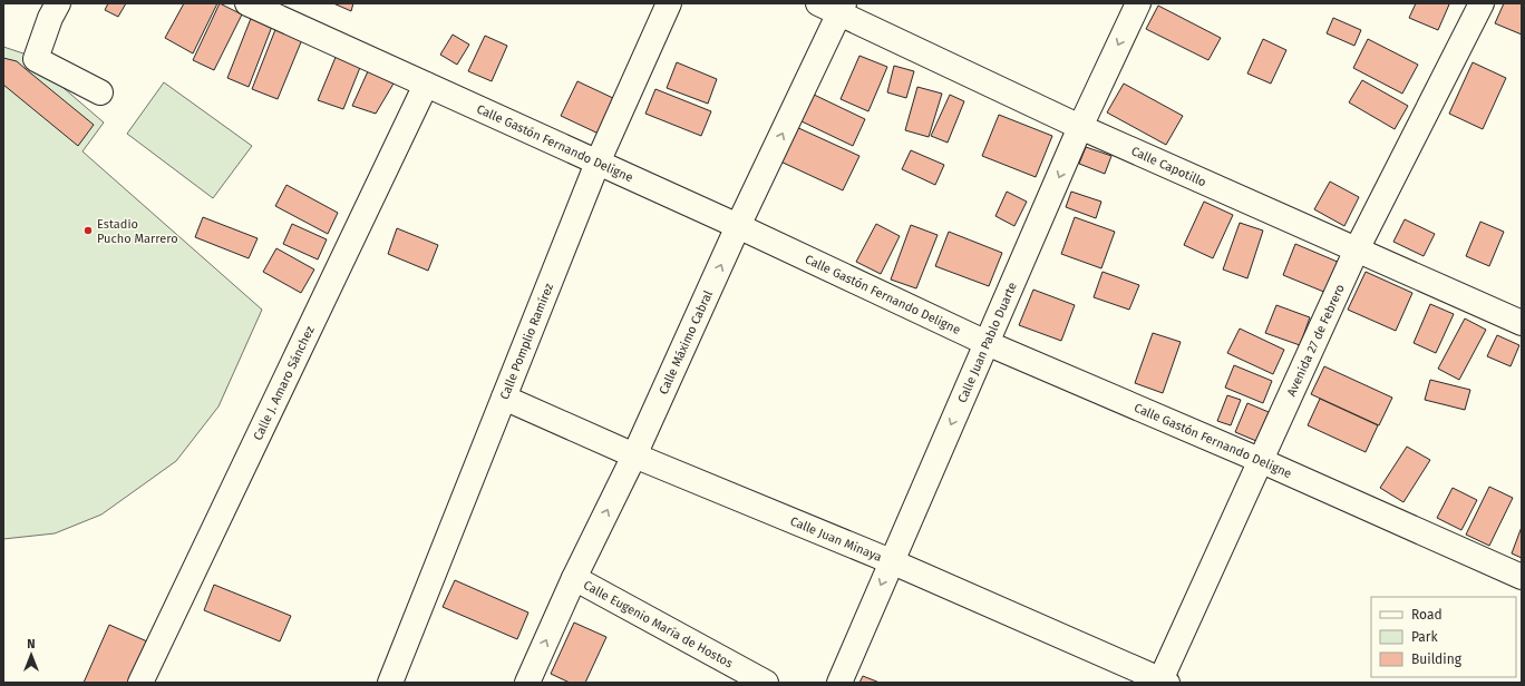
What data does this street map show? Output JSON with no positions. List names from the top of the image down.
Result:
{
  "streets": {
    "street": [
      "Calle Gastón Fernando Deligne",
      "Calle Capotillo",
      "Avenida 27 de Febrero",
      "Calle Pomplio Ramírez",
      "Calle Juan Pablo Duarte",
      "Calle Máximo Cabral",
      "Calle J. Amaro Sánchez",
      "Calle Juan Minaya",
      "Calle Eugenio María de Hostos"
    ]
  },
  "crossings": [
    ["Calle Gastón Fernando Deligne", "Avenida 27 de Febrero"],
    ["Calle Gastón Fernando Deligne", "Calle Pomplio Ramírez"],
    ["Calle Gastón Fernando Deligne", "Calle Juan Pablo Duarte"],
    ["Calle Gastón Fernando Deligne", "Calle Máximo Cabral"],
    ["Calle Gastón Fernando Deligne", "Calle J. Amaro Sánchez"],
    ["Calle Capotillo", "Avenida 27 de Febrero"],
    ["Calle Capotillo", "Calle Juan Pablo Duarte"],
    ["Calle Capotillo", "Calle Máximo Cabral"],
    ["Avenida 27 de Febrero", "Calle Juan Minaya"],
    ["Calle Pomplio Ramírez", "Calle Juan Minaya"],
    ["Calle Juan Pablo Duarte", "Calle Juan Minaya"],
    ["Calle Máximo Cabral", "Calle Juan Minaya"],
    ["Calle Máximo Cabral", "Calle Eugenio María de Hostos"]
  ],
  "one_way": ["Calle Juan Pablo Duarte", "Calle Máximo Cabral"],
  "places": ["Estadio Pucho Marrero"],
  "legend": ["Road", "Park", "Building"],
  "north": "top"
}
